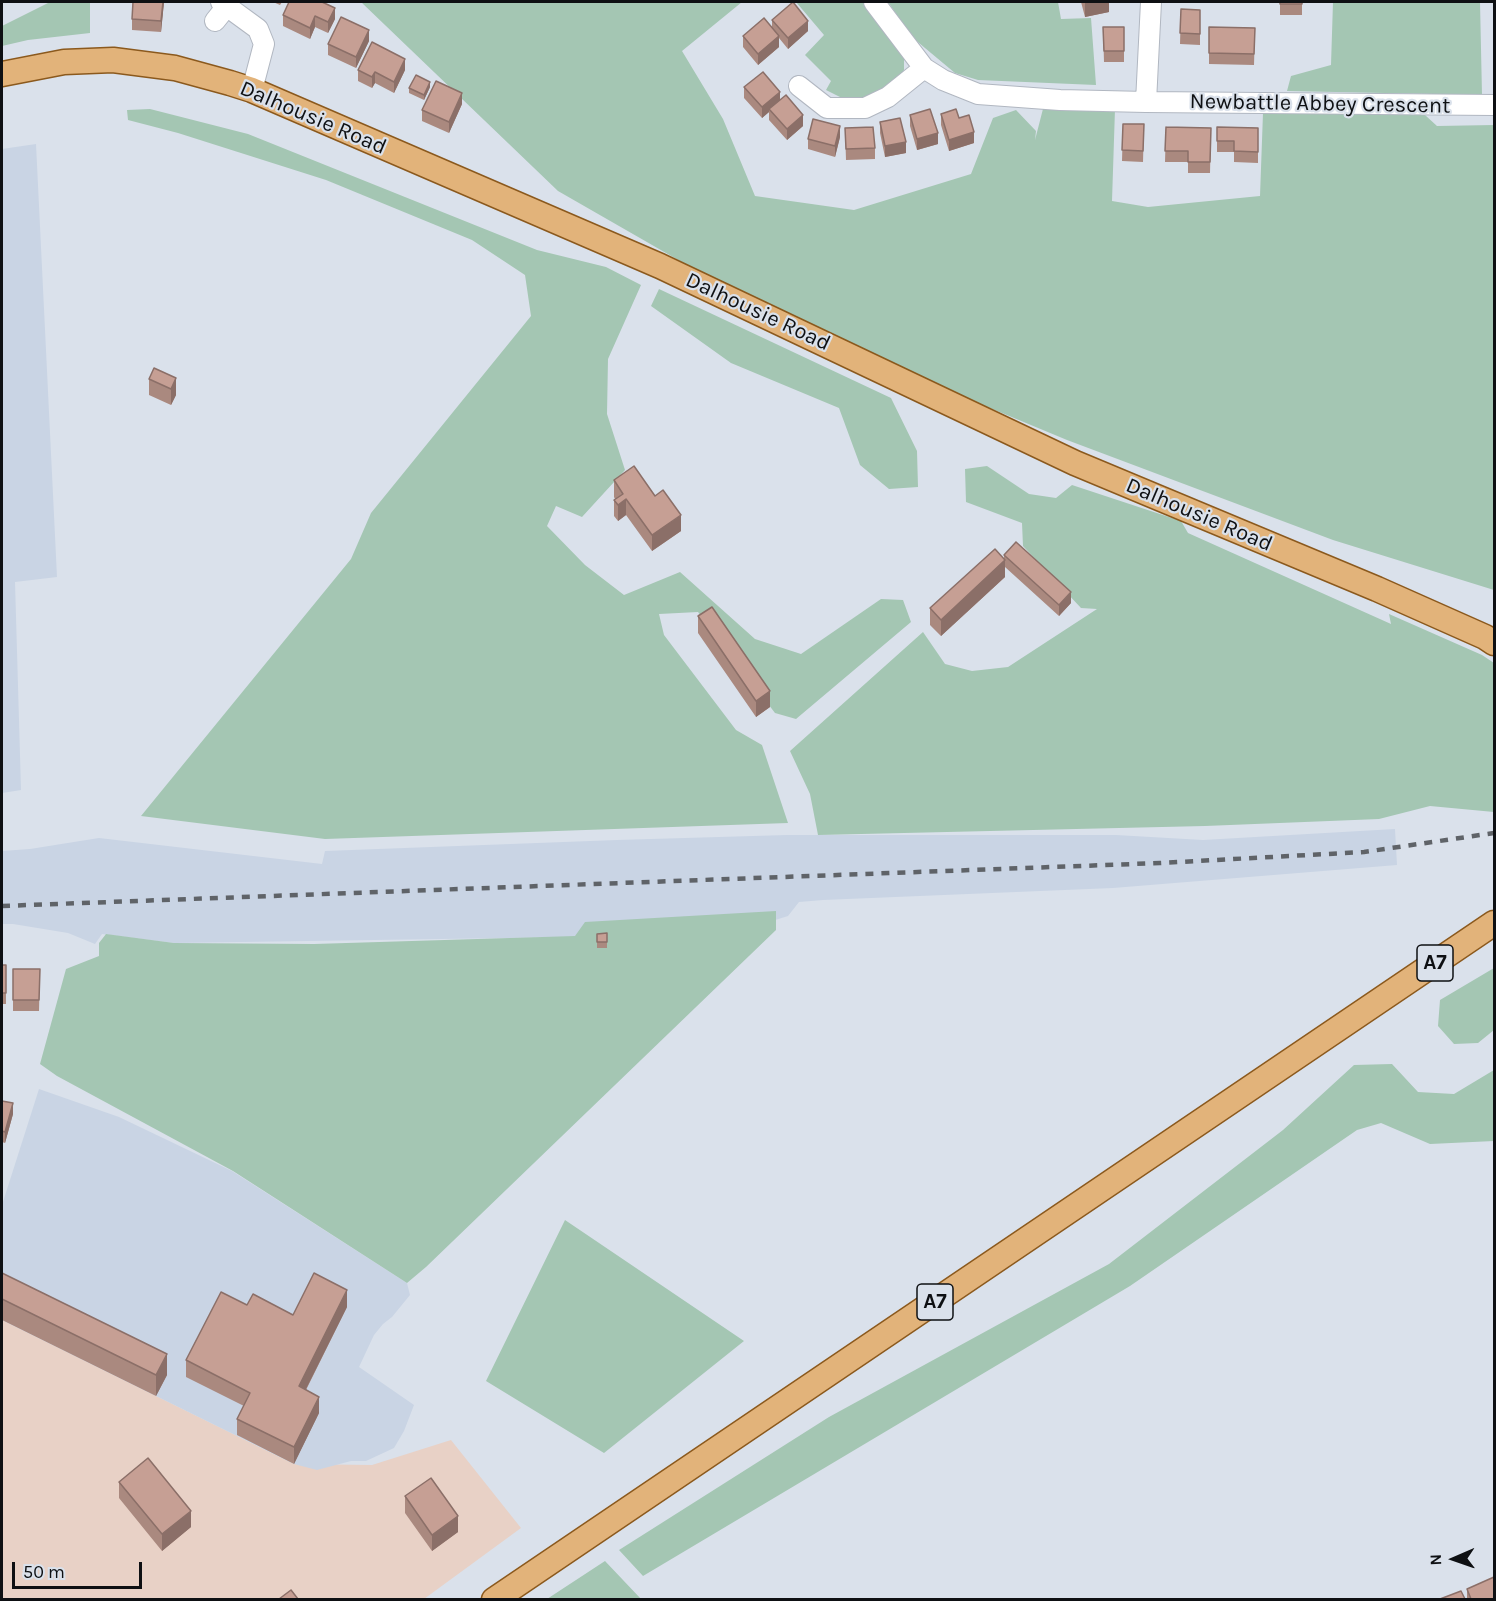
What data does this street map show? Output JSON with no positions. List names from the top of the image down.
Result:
{
  "streets": {
    "main road": ["Dalhousie Road", "A7"],
    "street": ["Newbattle Abbey Crescent"]
  },
  "scale_bar": "50 m",
  "north": "left"
}
